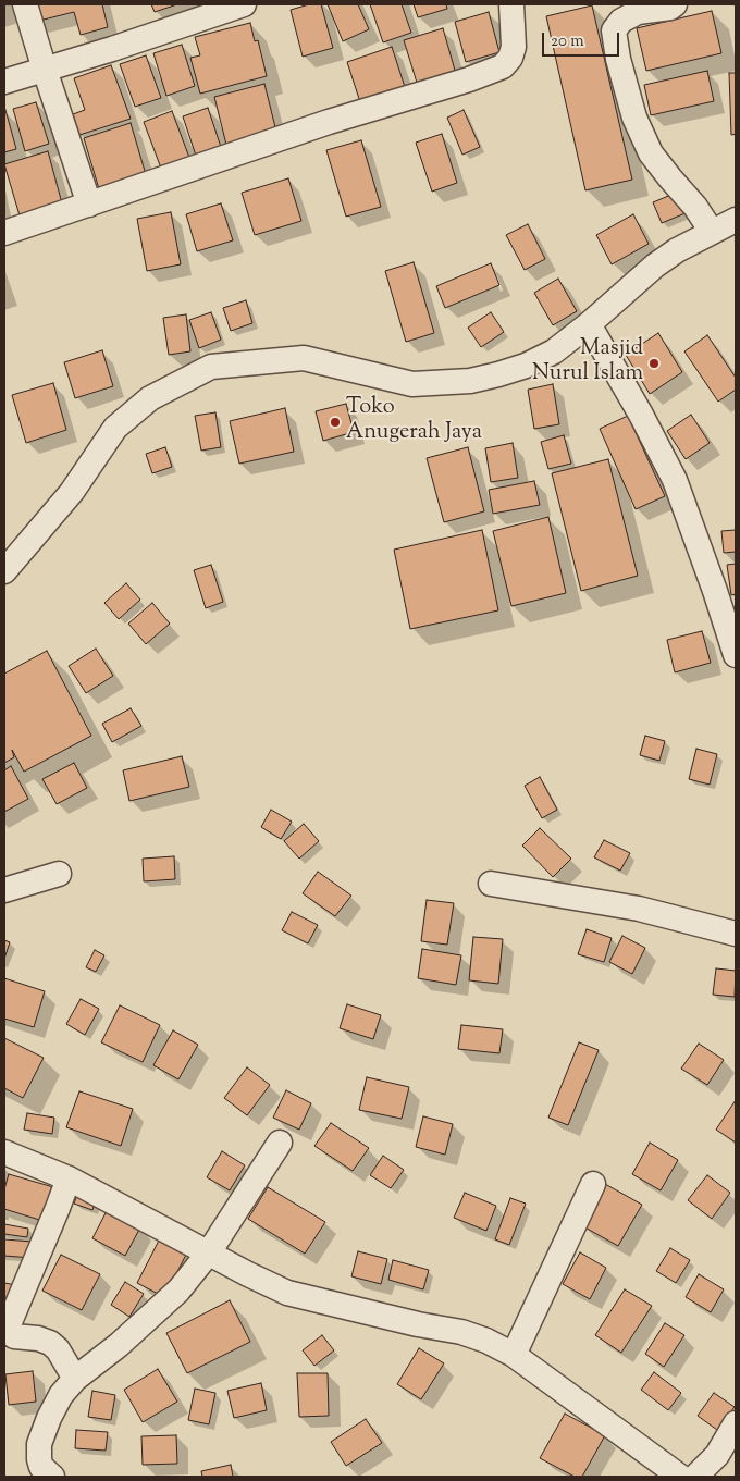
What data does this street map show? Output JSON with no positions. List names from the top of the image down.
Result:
{
  "places": ["Masjid Nurul Islam", "Toko Anugerah Jaya"],
  "scale_bar": "20 m"
}
